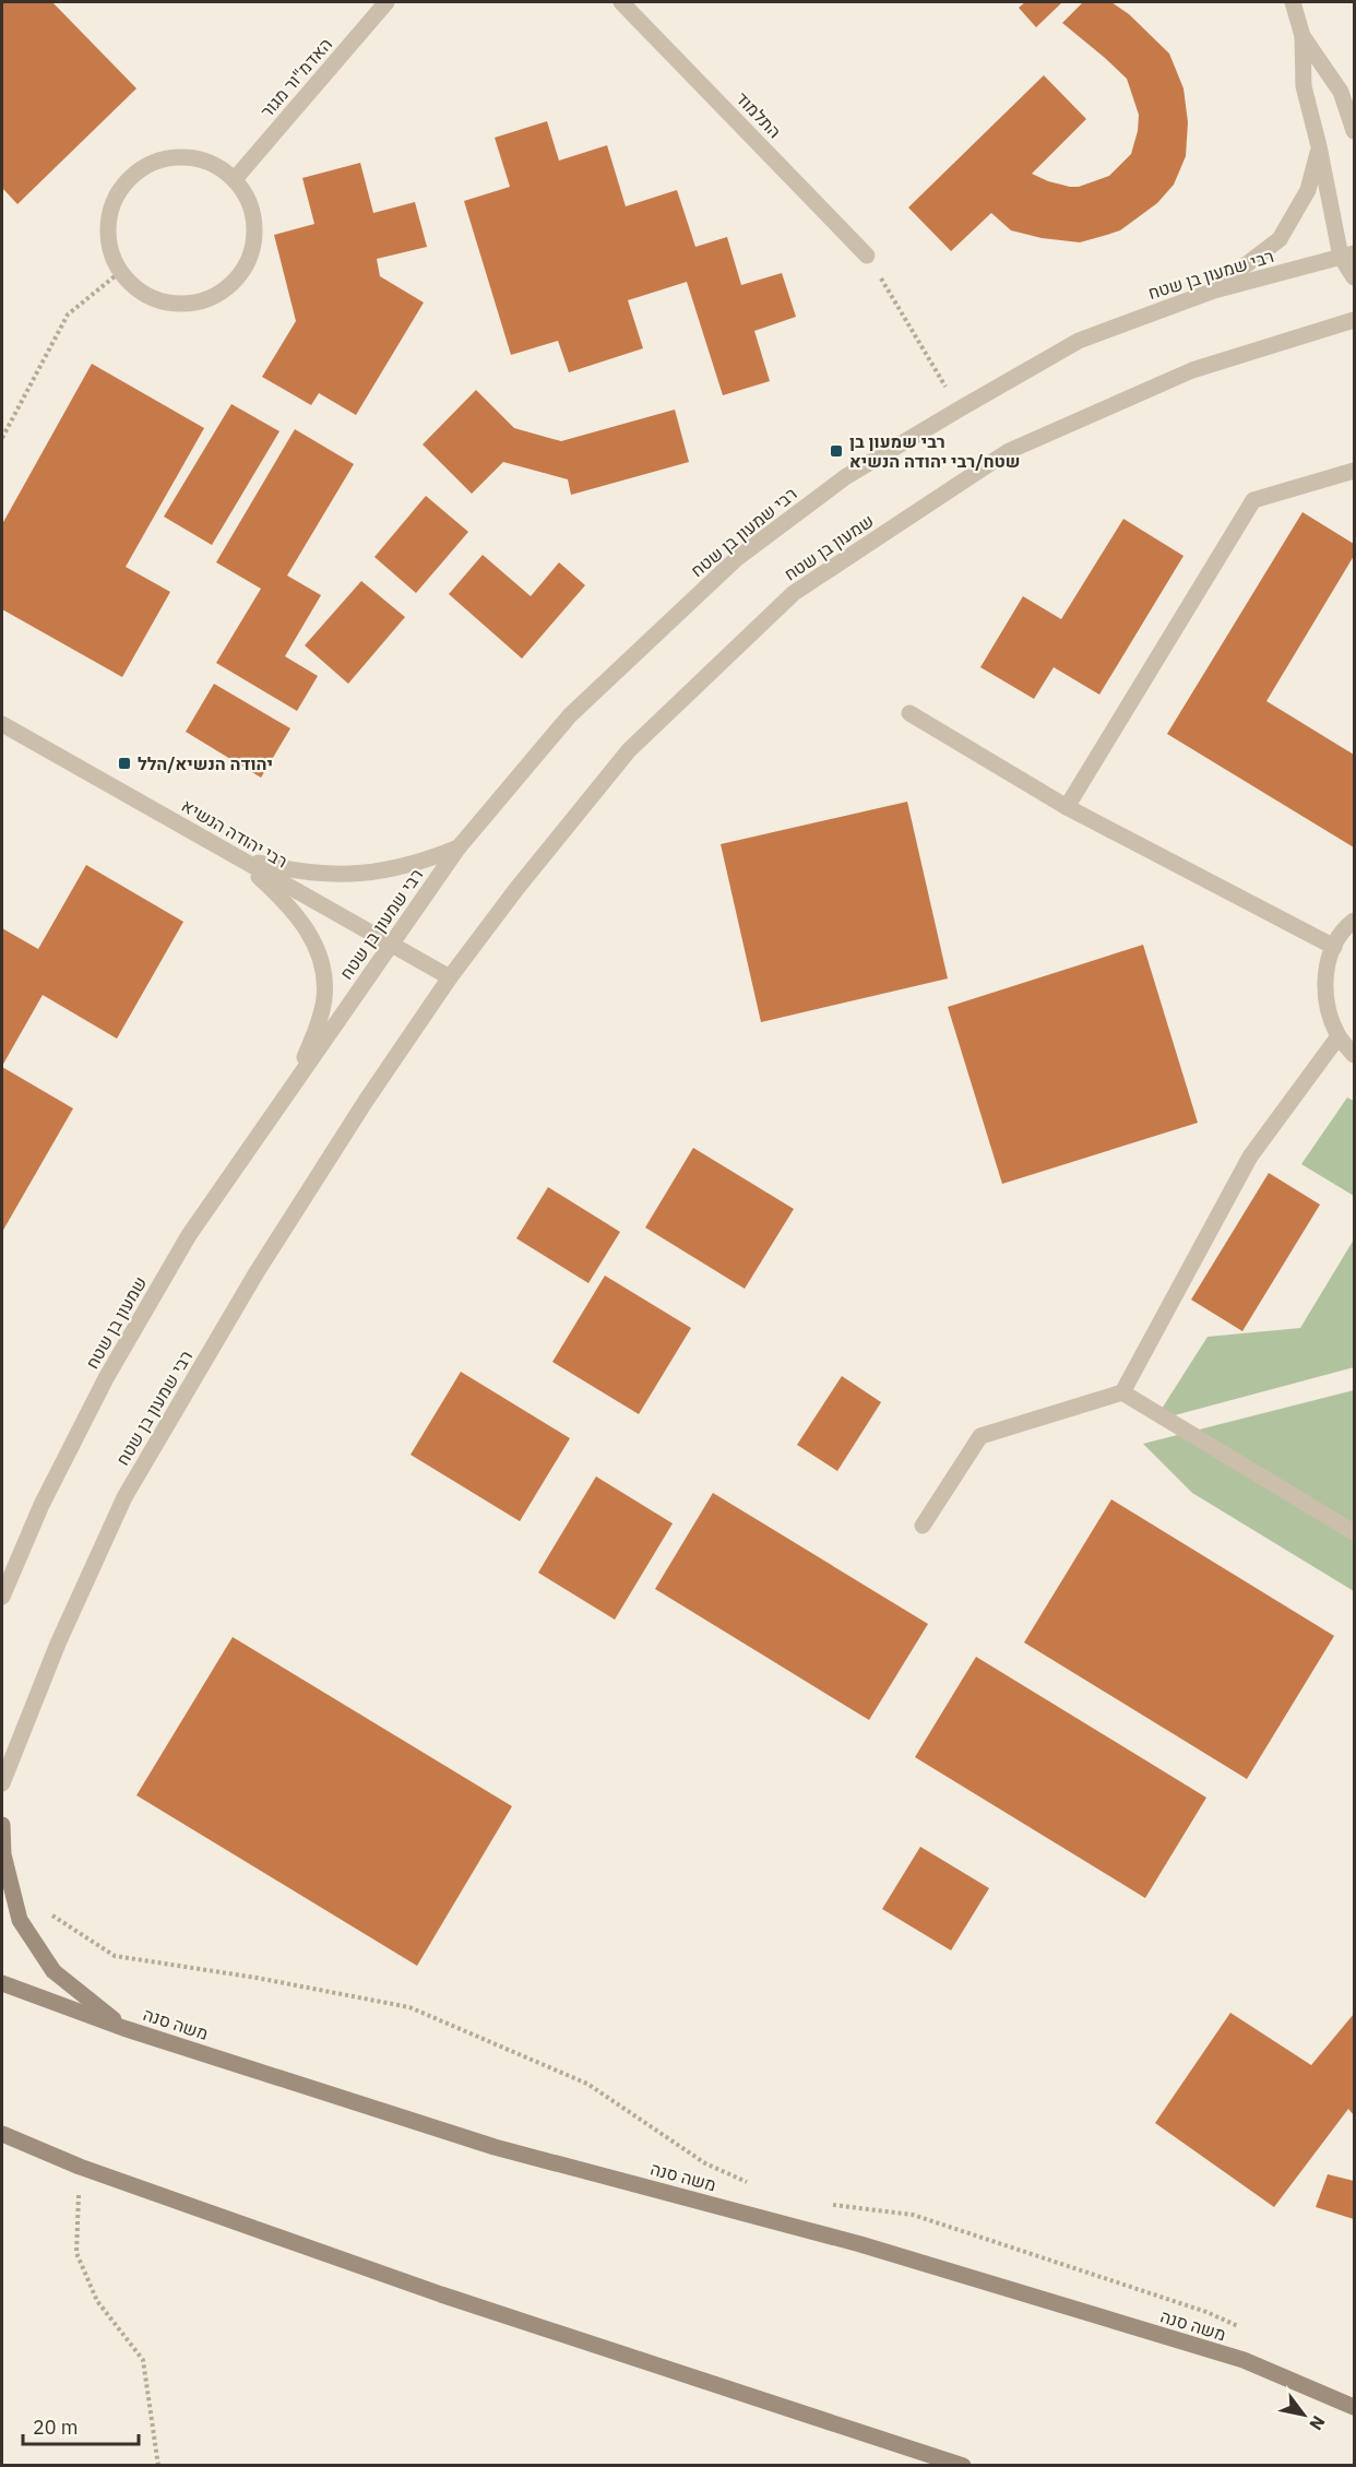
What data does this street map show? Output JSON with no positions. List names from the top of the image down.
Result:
{
  "streets": {
    "main road": ["משה סנה"],
    "street": [
      "האדמ\"ור מגור",
      "התלמוד",
      "רבי שמעון בן שטח",
      "שמעון בן שטח",
      "רבי יהודה הנשיא"
    ]
  },
  "crossings": [
    ["רבי שמעון בן שטח", "שמעון בן שטח"],
    ["רבי שמעון בן שטח", "רבי יהודה הנשיא"],
    ["שמעון בן שטח", "רבי יהודה הנשיא"]
  ],
  "places": {
    "transit": ["רבי שמעון בן שטח/רבי יהודה הנשיא", "יהודה הנשיא/הלל"]
  },
  "scale_bar": "20 m",
  "north": "bottom right"
}
